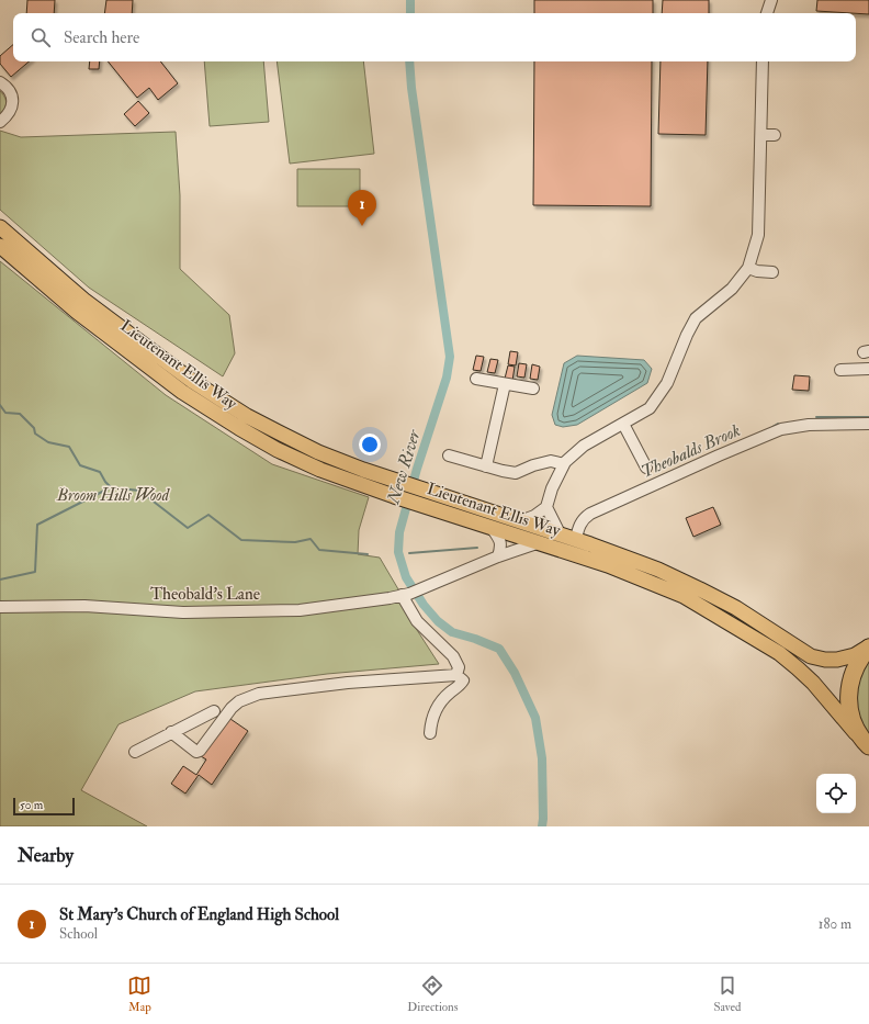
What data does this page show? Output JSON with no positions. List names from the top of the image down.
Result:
{
  "streets": {
    "main road": ["Lieutenant Ellis Way"],
    "street": ["Theobald's Lane"]
  },
  "water": ["Theobalds Brook", "New River"],
  "parks": ["Broom Hills Wood"],
  "scale_bar": "50 m",
  "page": {
    "search": "Search here",
    "pins": "1",
    "scale": "50 m",
    "heading": "Nearby",
    "list": [
      {
        "mark": "1",
        "name": "St Mary's Church of England High School",
        "note": "School",
        "value": "180 m"
      }
    ],
    "nav": ["Map", "Directions", "Saved"]
  }
}
